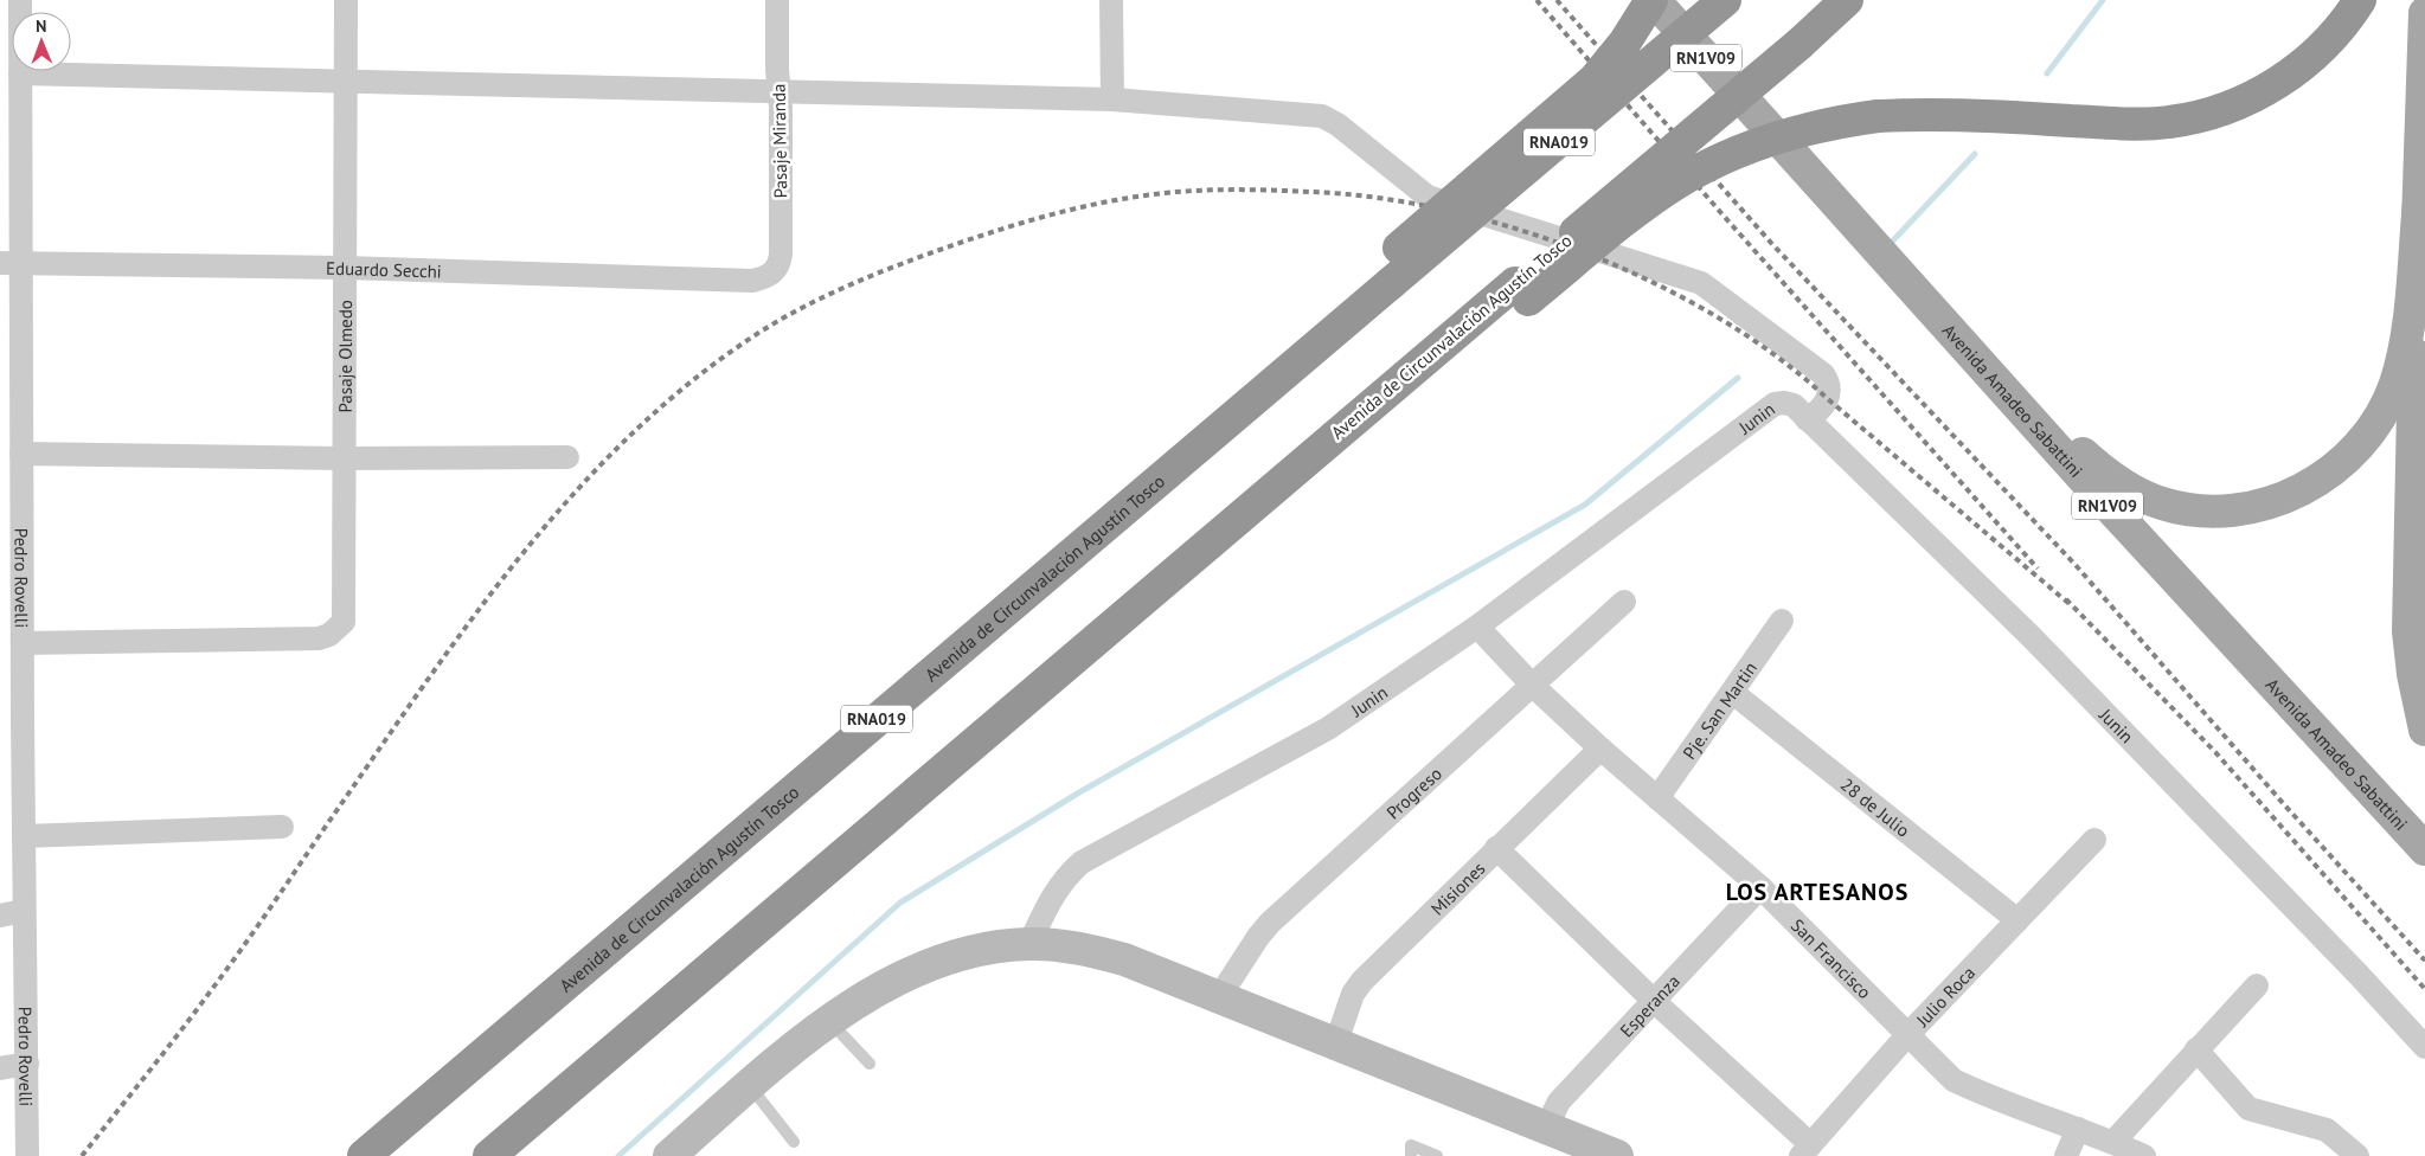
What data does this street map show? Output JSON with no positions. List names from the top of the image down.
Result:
{
  "streets": {
    "highway": ["RNA019", "Avenida de Circunvalación Agustín Tosco"],
    "main road": ["RN1V09", "Avenida Amadeo Sabattini"],
    "street": [
      "Pasaje Miranda",
      "Eduardo Secchi",
      "Pasaje Olmedo",
      "Junin",
      "Pedro Rovelli",
      "Pje. San Martin",
      "Progreso",
      "28 de Julio",
      "Misiones",
      "San Francisco",
      "Julio Roca",
      "Esperanza"
    ]
  },
  "crossings": [
    ["Pasaje Miranda", "Eduardo Secchi"],
    ["Eduardo Secchi", "Pasaje Olmedo"],
    ["Eduardo Secchi", "Pedro Rovelli"],
    ["Pasaje Olmedo", "Pedro Rovelli"],
    ["Junin", "San Francisco"],
    ["Pje. San Martin", "28 de Julio"],
    ["Pje. San Martin", "San Francisco"],
    ["Progreso", "San Francisco"],
    ["28 de Julio", "Julio Roca"],
    ["Misiones", "San Francisco"],
    ["San Francisco", "Julio Roca"],
    ["San Francisco", "Esperanza"]
  ],
  "districts": ["LOS ARTESANOS"],
  "north": "top"
}
